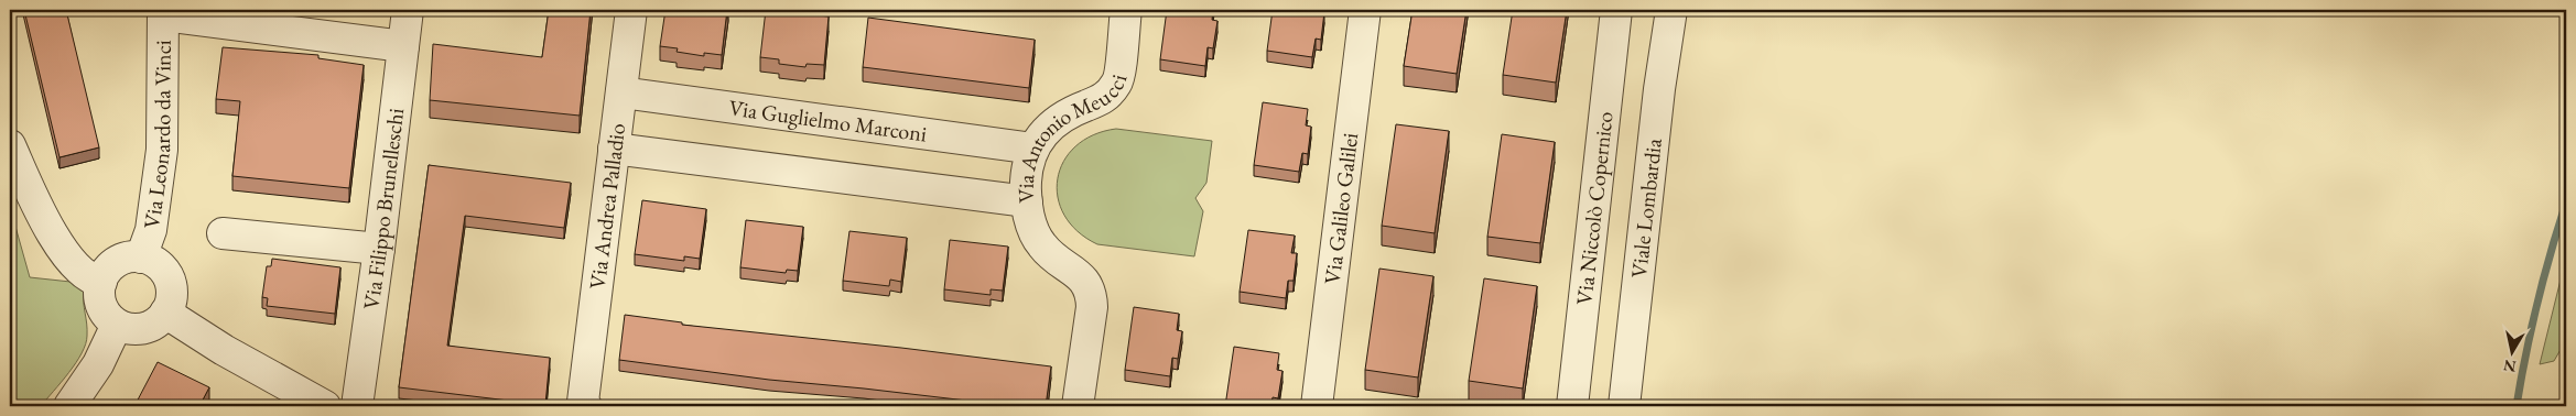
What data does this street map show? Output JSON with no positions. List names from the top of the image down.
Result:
{
  "streets": {
    "street": [
      "Via Guglielmo Marconi",
      "Via Leonardo da Vinci",
      "Via Antonio Meucci",
      "Via Andrea Palladio",
      "Via Filippo Brunelleschi",
      "Via Galileo Galilei",
      "Via Niccolò Copernico",
      "Viale Lombardia"
    ]
  },
  "crossings": [
    ["Via Guglielmo Marconi", "Via Antonio Meucci"],
    ["Via Guglielmo Marconi", "Via Andrea Palladio"]
  ],
  "north": "bottom"
}
